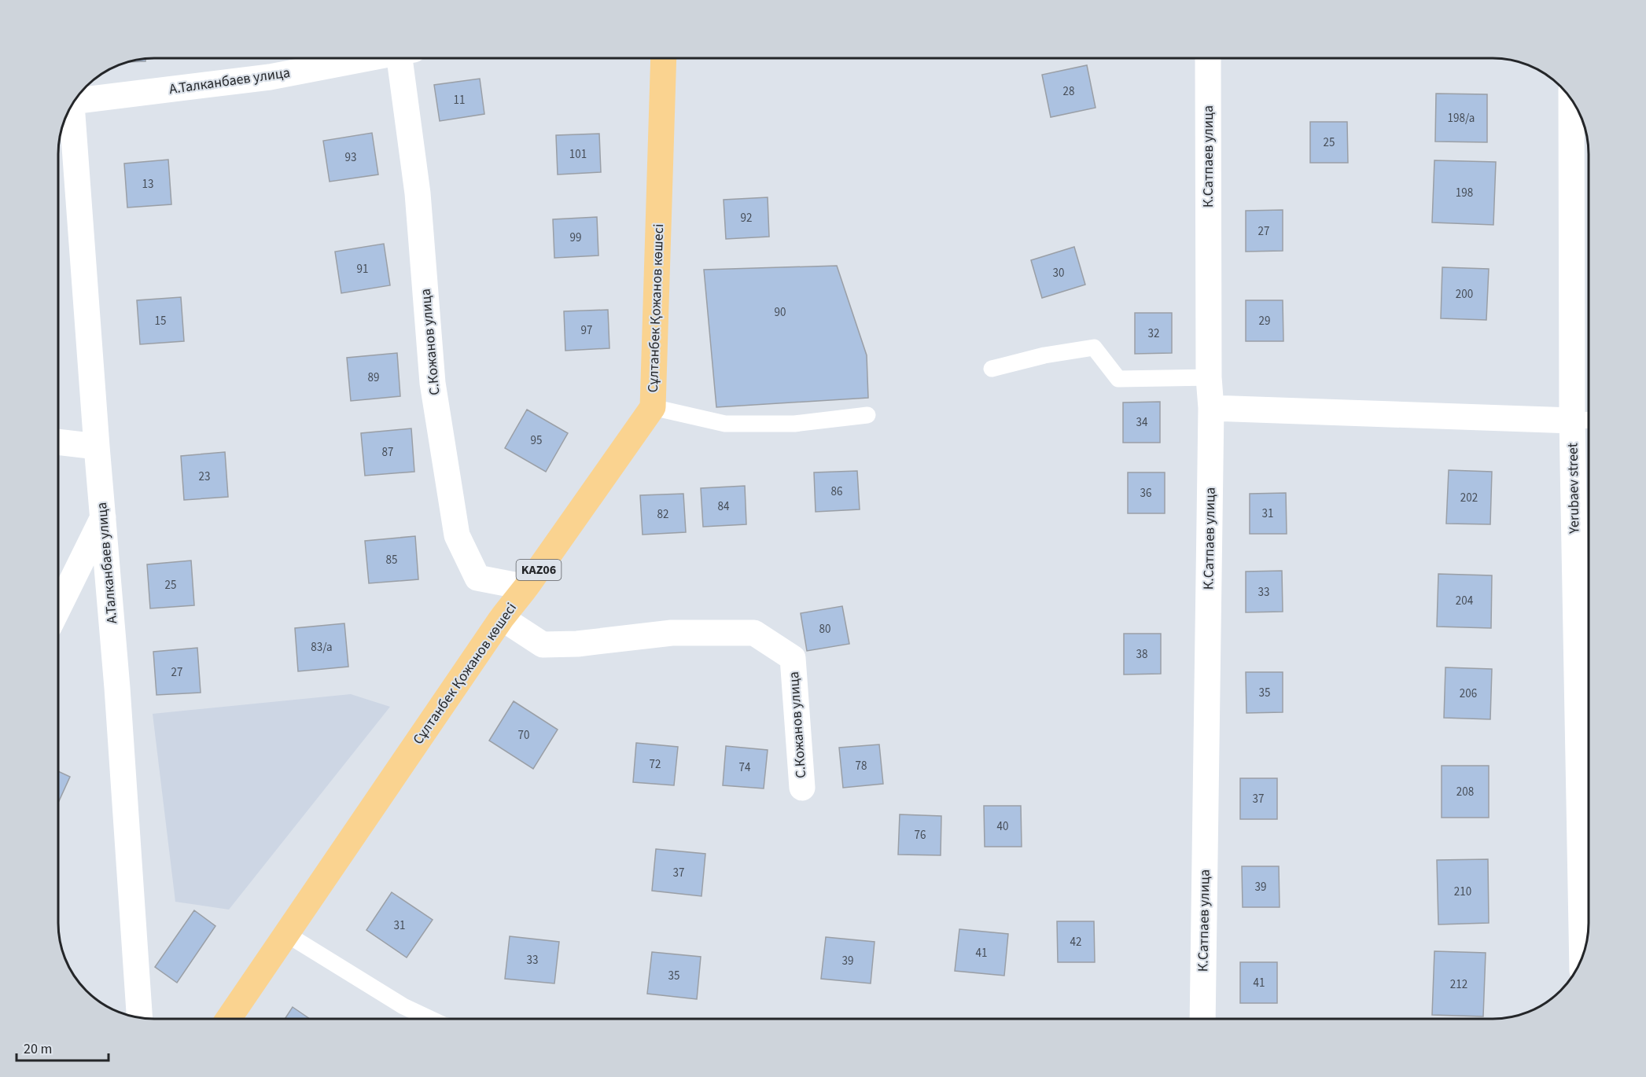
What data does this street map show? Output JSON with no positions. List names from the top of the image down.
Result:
{
  "streets": {
    "main road": ["Сұлтанбек Қожанов көшесі", "KАZ06"],
    "street": [
      "А.Талканбаев улица",
      "К.Сатпаев улица",
      "С.Кожанов улица",
      "Yerubaev street"
    ]
  },
  "crossings": [
    ["Сұлтанбек Қожанов көшесі", "С.Кожанов улица"]
  ],
  "house_numbers": [
    "28",
    "11",
    "198/а",
    "25",
    "101",
    "93",
    "13",
    "198",
    "92",
    "27",
    "99",
    "91",
    "30",
    "200",
    "90",
    "15",
    "29",
    "97",
    "32",
    "89",
    "34",
    "95",
    "87",
    "23",
    "86",
    "36",
    "202",
    "84",
    "31",
    "82",
    "85",
    "25",
    "33",
    "204",
    "80",
    "83/а",
    "38",
    "27",
    "35",
    "206",
    "70",
    "72",
    "78",
    "74",
    "208",
    "37",
    "40",
    "76",
    "37",
    "39",
    "210",
    "31",
    "42",
    "41",
    "33",
    "39",
    "35",
    "41",
    "212"
  ],
  "scale_bar": "20 m"
}
